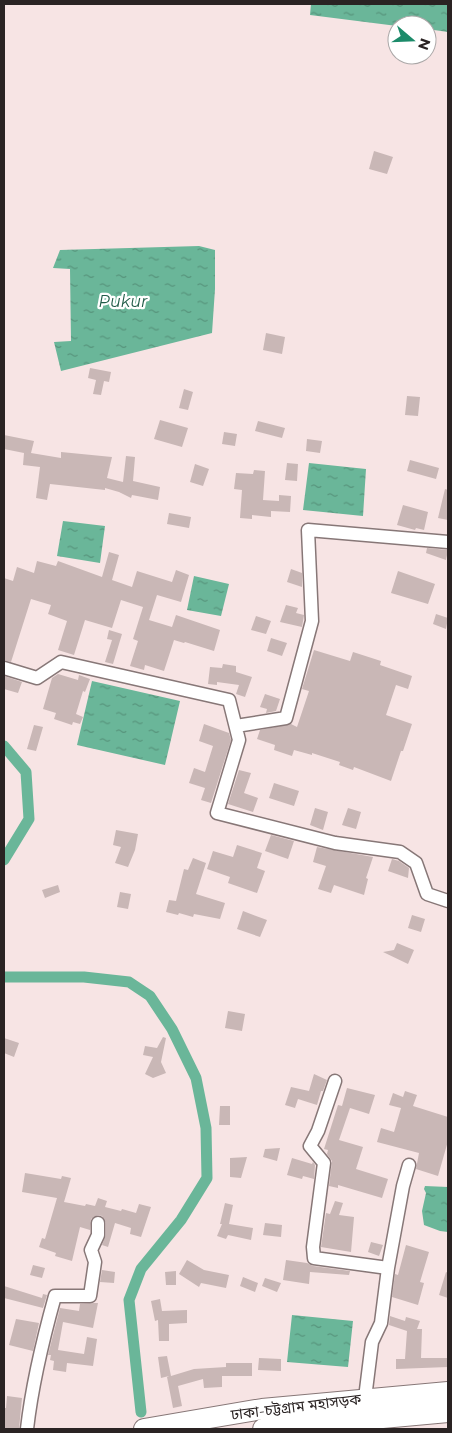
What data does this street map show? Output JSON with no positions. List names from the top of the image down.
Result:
{
  "streets": {
    "highway": ["ঢাকা-চট্টগ্রাম মহাসড়ক"]
  },
  "water": ["Pukur"],
  "north": "right"
}
